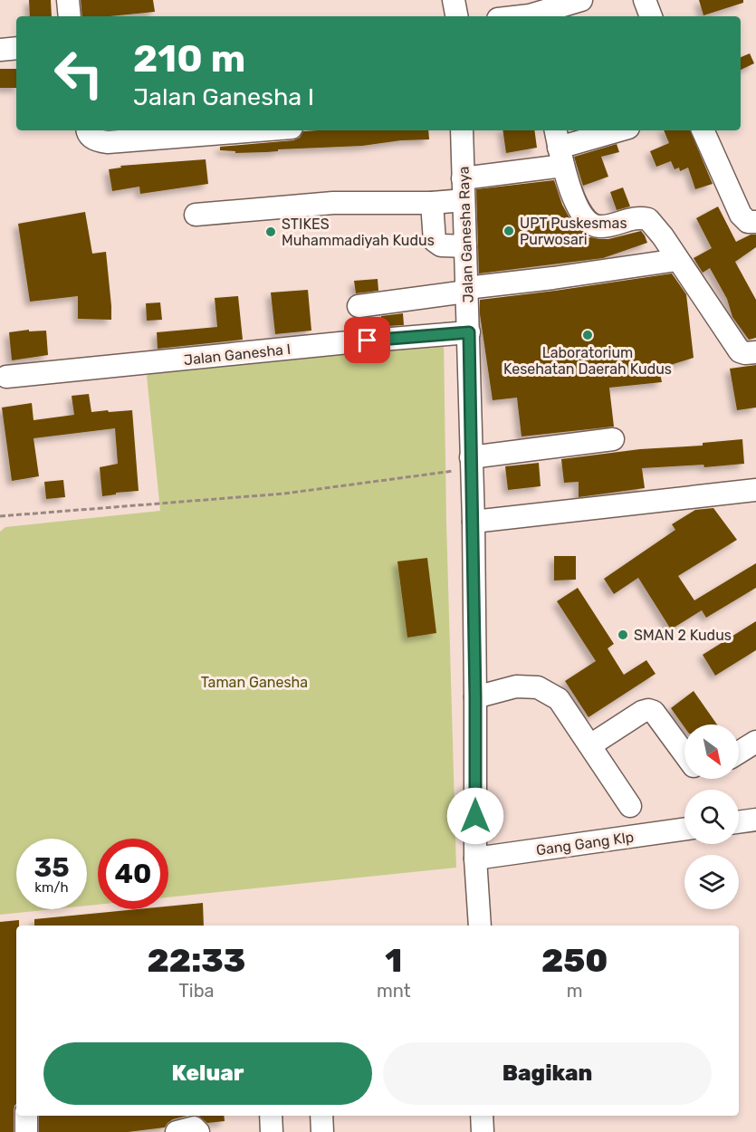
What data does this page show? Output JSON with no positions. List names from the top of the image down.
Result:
{
  "streets": {
    "street": ["Jalan Ganesha Raya", "Jalan Ganesha I", "Gang Gang Klp"]
  },
  "crossings": [
    ["Jalan Ganesha Raya", "Jalan Ganesha I"],
    ["Jalan Ganesha Raya", "Gang Gang Klp"]
  ],
  "parks": ["Taman Ganesha"],
  "places": [
    "UPT Puskesmas Purwosari",
    "STIKES Muhammadiyah Kudus",
    "Laboratorium Kesehatan Daerah Kudus",
    "SMAN 2 Kudus"
  ],
  "north": "bottom right",
  "page": {
    "turn": ["210 m", "Jalan Ganesha I"],
    "speed": "35 km/h",
    "limit": "40",
    "eta": [
      "22:33",
      "Tiba",
      "1",
      "mnt",
      "250",
      "m"
    ],
    "buttons": ["Keluar", "Bagikan"]
  }
}
